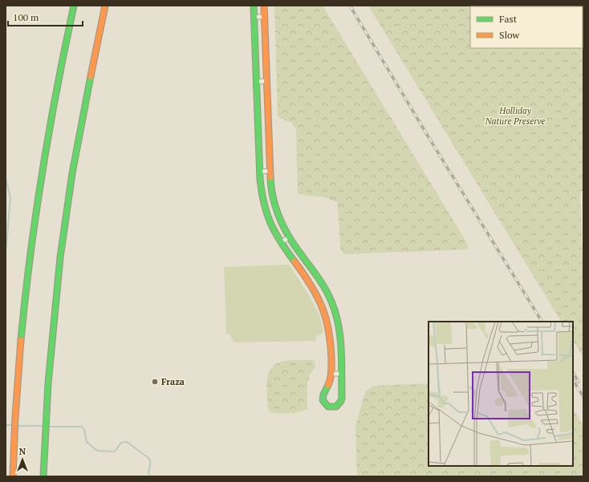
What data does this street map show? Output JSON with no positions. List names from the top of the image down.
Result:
{
  "parks": ["Holliday Nature Preserve"],
  "places": ["Fraza"],
  "legend": ["Fast", "Slow"],
  "scale_bar": "100 m",
  "north": "top"
}
